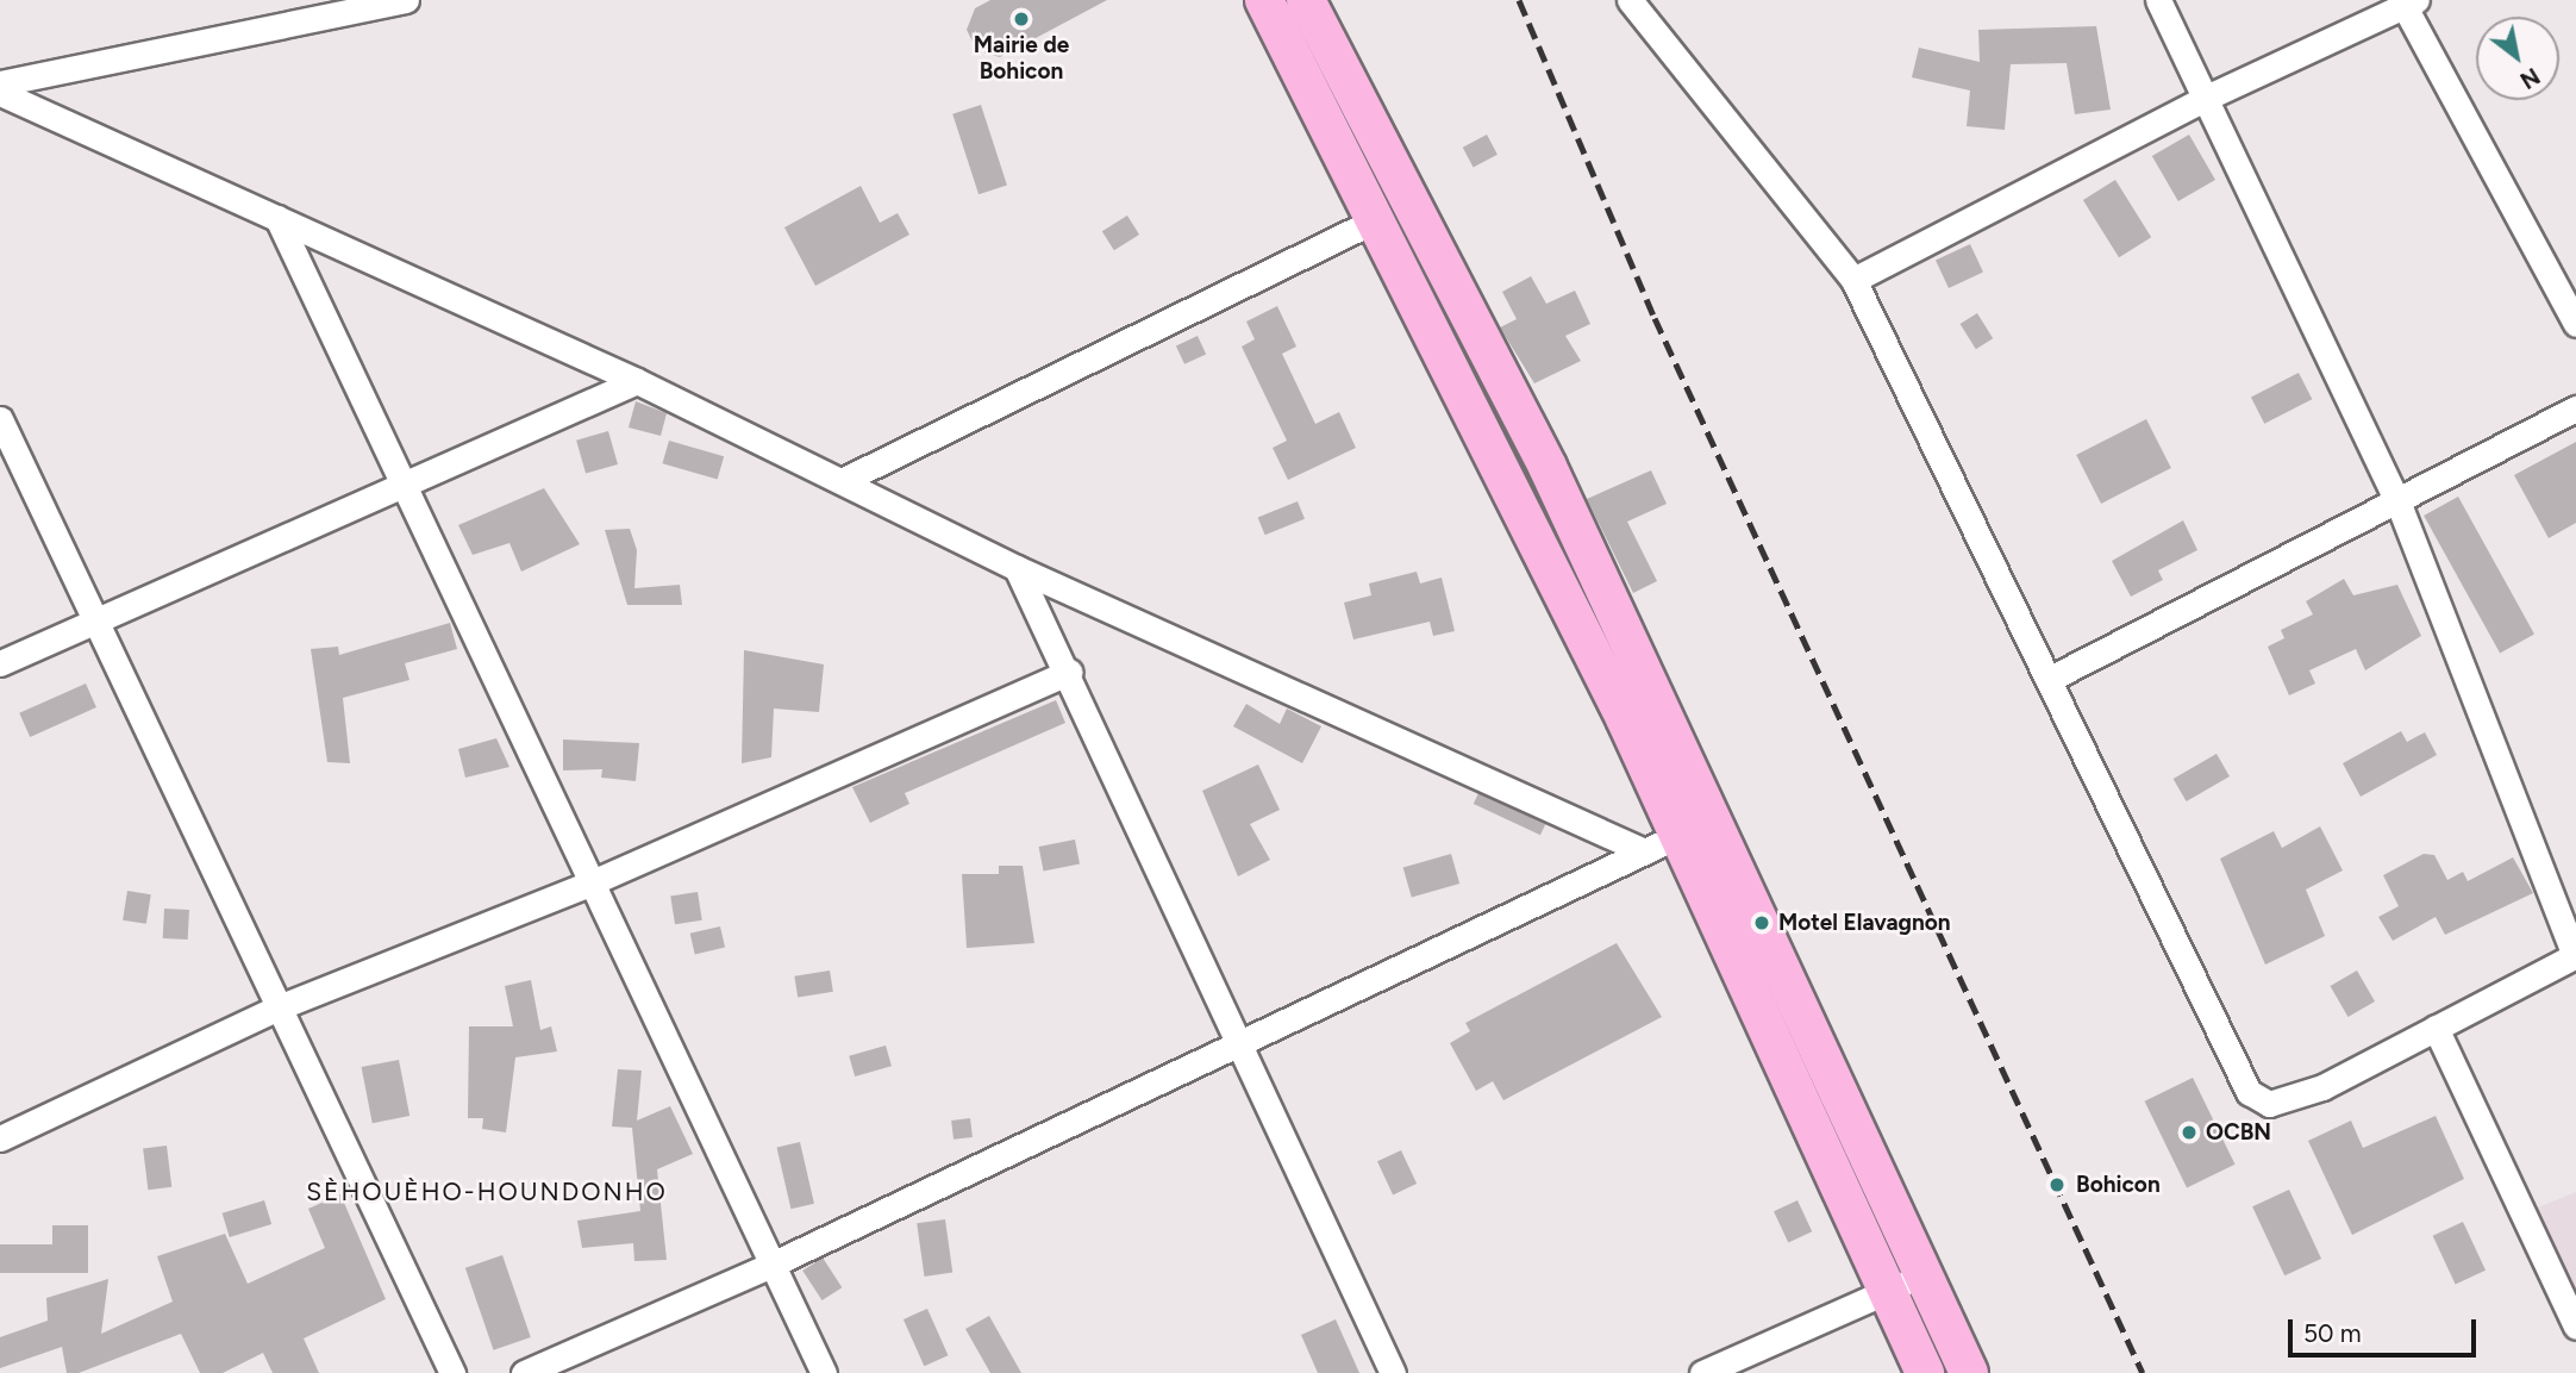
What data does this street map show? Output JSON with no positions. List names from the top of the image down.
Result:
{
  "districts": ["SÈHOUÈHO-HOUNDONHO"],
  "places": [
    "Mairie de Bohicon",
    "Motel Elavagnon",
    "OCBN",
    "Bohicon"
  ],
  "scale_bar": "50 m",
  "north": "bottom right"
}
